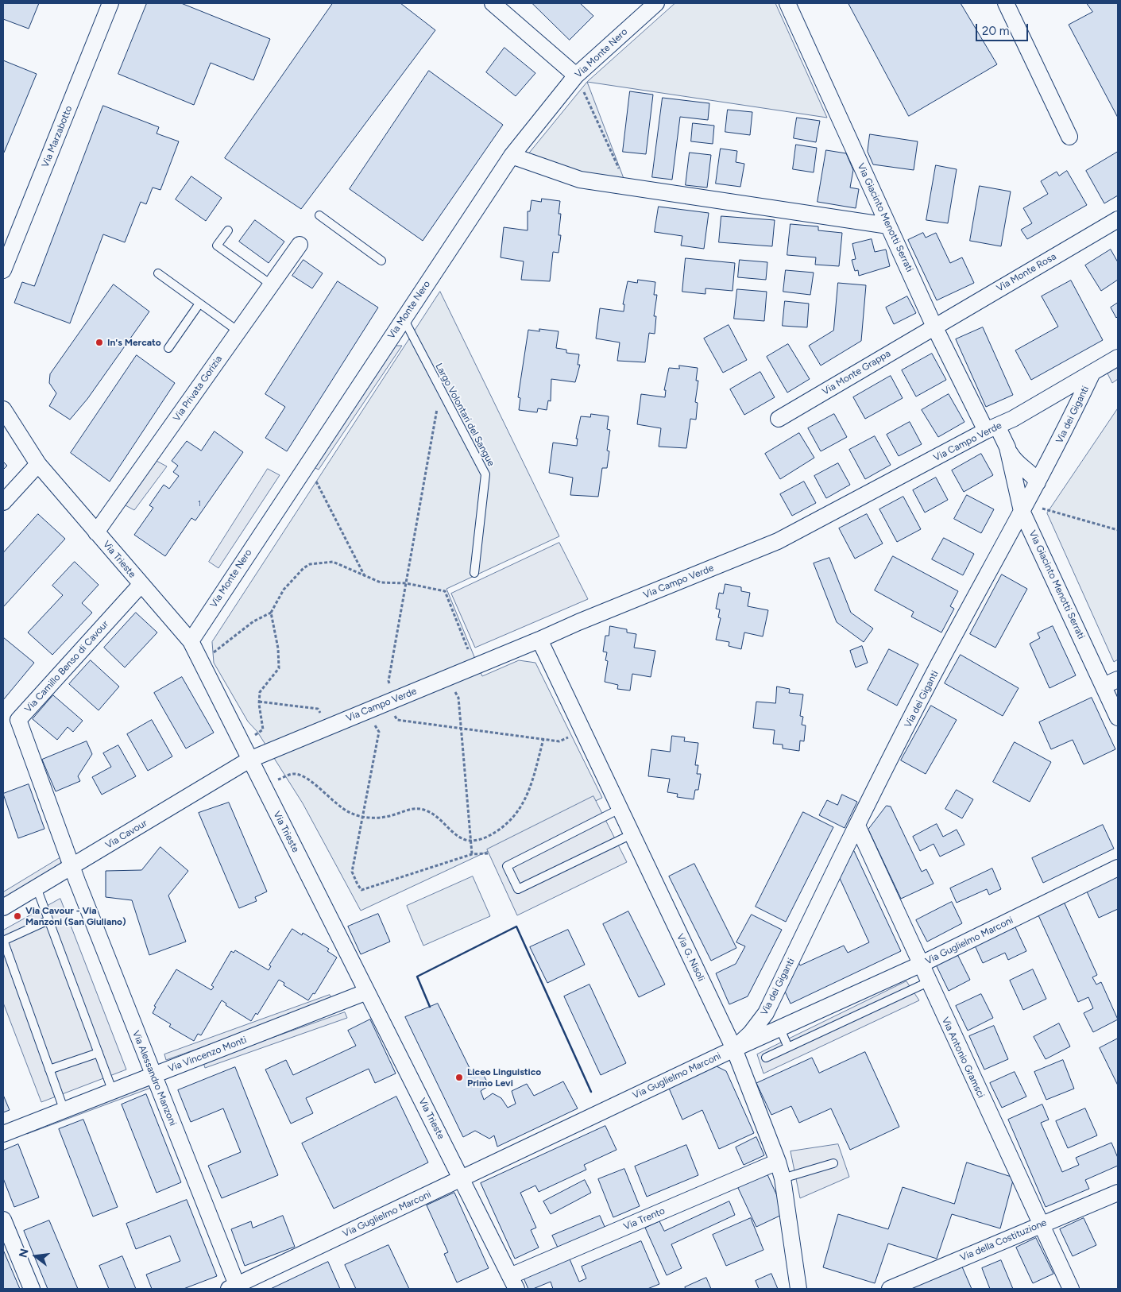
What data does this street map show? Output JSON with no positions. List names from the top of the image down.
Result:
{
  "streets": {
    "street": [
      "Via Monte Nero",
      "Via Marzabotto",
      "Via Giacinto Menotti Serrati",
      "Via Monte Rosa",
      "Via Monte Grappa",
      "Via Privata Gorizia",
      "Via dei Giganti",
      "Via Campo Verde",
      "Via Trieste",
      "Via Camillo Benso di Cavour",
      "Via Cavour",
      "Via Guglielmo Marconi",
      "Via G. Nisoli",
      "Via Vincenzo Monti",
      "Via Antonio Gramsci",
      "Via Alessandro Manzoni",
      "Via Trento",
      "Via della Costituzione"
    ],
    "lane": ["Largo Volontari del Sangue"]
  },
  "crossings": [
    ["Via Monte Nero", "Largo Volontari del Sangue"],
    ["Via Monte Nero", "Via Trieste"],
    ["Via Giacinto Menotti Serrati", "Via Monte Rosa"],
    ["Via Giacinto Menotti Serrati", "Via Monte Grappa"],
    ["Via Giacinto Menotti Serrati", "Via dei Giganti"],
    ["Via Giacinto Menotti Serrati", "Via Campo Verde"],
    ["Via Monte Rosa", "Via Monte Grappa"],
    ["Via Privata Gorizia", "Via Trieste"],
    ["Via dei Giganti", "Via Campo Verde"],
    ["Via dei Giganti", "Via Guglielmo Marconi"],
    ["Via dei Giganti", "Via G. Nisoli"],
    ["Via dei Giganti", "Via Antonio Gramsci"],
    ["Via Campo Verde", "Via Trieste"],
    ["Via Campo Verde", "Via Cavour"],
    ["Via Campo Verde", "Via G. Nisoli"],
    ["Via Trieste", "Via Camillo Benso di Cavour"],
    ["Via Trieste", "Via Cavour"],
    ["Via Trieste", "Via Guglielmo Marconi"],
    ["Via Trieste", "Via Vincenzo Monti"],
    ["Via Trieste", "Via Trento"],
    ["Via Camillo Benso di Cavour", "Via Cavour"],
    ["Via Camillo Benso di Cavour", "Via Alessandro Manzoni"],
    ["Via Cavour", "Via Alessandro Manzoni"],
    ["Via Guglielmo Marconi", "Via G. Nisoli"],
    ["Via Guglielmo Marconi", "Via Antonio Gramsci"],
    ["Via Guglielmo Marconi", "Via Alessandro Manzoni"],
    ["Via G. Nisoli", "Via Trento"],
    ["Via Vincenzo Monti", "Via Alessandro Manzoni"],
    ["Via Antonio Gramsci", "Via della Costituzione"]
  ],
  "places": ["In's Mercato", "Via Cavour - Via Manzoni (San Giuliano)", "Liceo Linguistico Primo Levi"],
  "house_numbers": ["1"],
  "scale_bar": "20 m",
  "north": "left"
}
